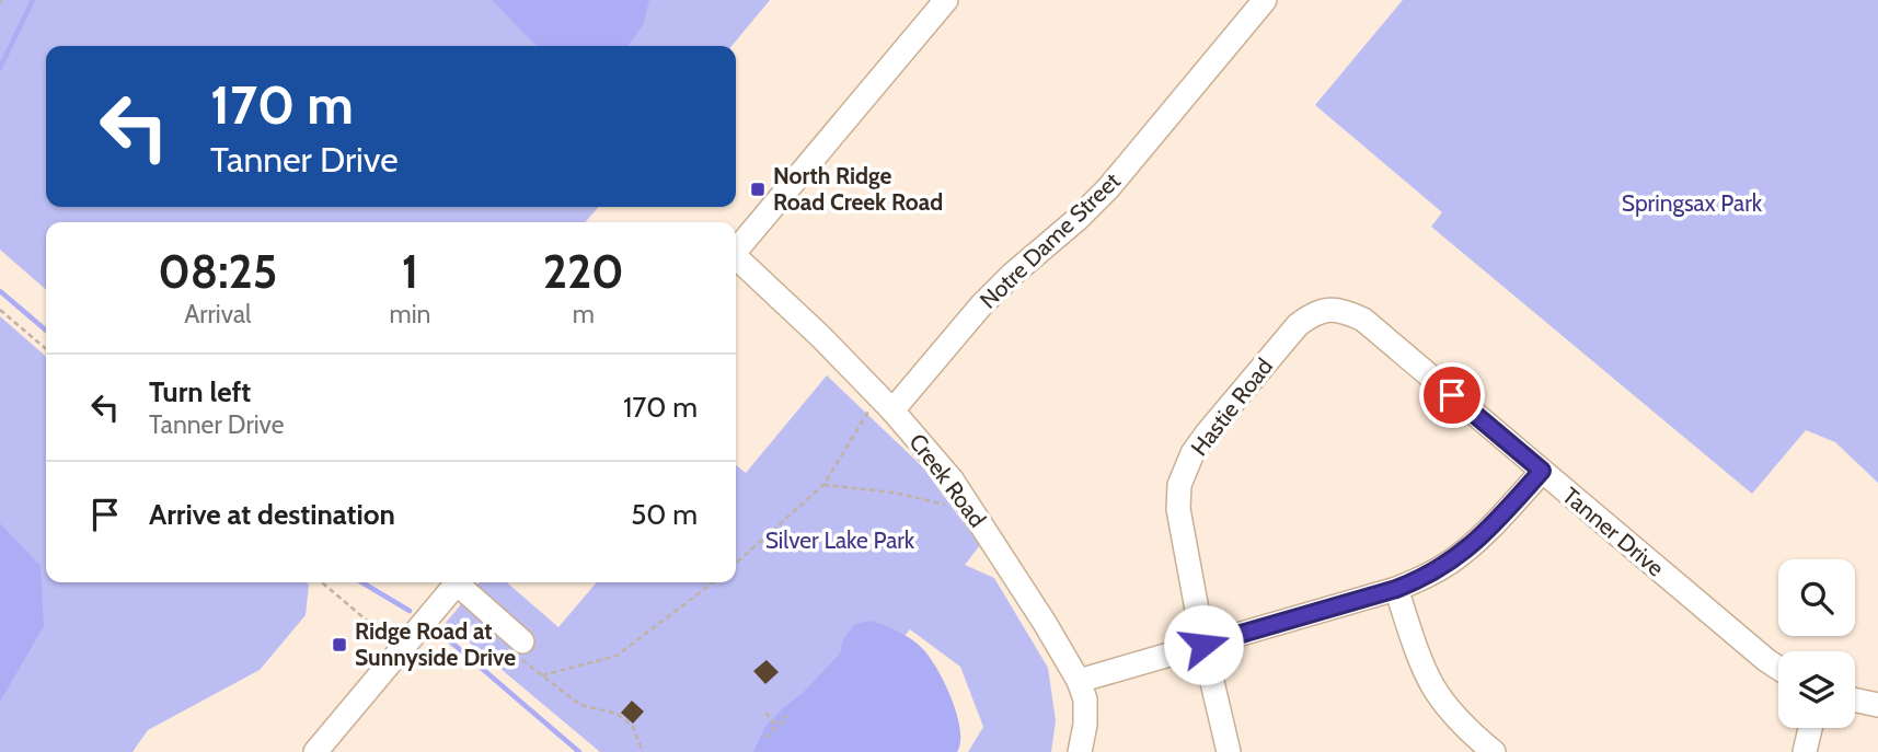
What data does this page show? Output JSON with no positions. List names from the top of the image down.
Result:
{
  "streets": {
    "street": [
      "Notre Dame Street",
      "Hastie Road",
      "Creek Road",
      "Tanner Drive"
    ]
  },
  "crossings": [
    ["Notre Dame Street", "Creek Road"],
    ["Hastie Road", "Tanner Drive"]
  ],
  "parks": ["Springsax Park", "Silver Lake Park"],
  "places": {
    "transit": ["North Ridge Road Creek Road", "Ridge Road at Sunnyside Drive"]
  },
  "page": {
    "turn": ["170 m", "Tanner Drive"],
    "eta": [
      "08:25",
      "Arrival",
      "1",
      "min",
      "220",
      "m"
    ],
    "list": [
      {
        "name": "Turn left",
        "note": "Tanner Drive",
        "value": "170 m"
      },
      {
        "name": "Arrive at destination",
        "value": "50 m"
      }
    ]
  }
}
